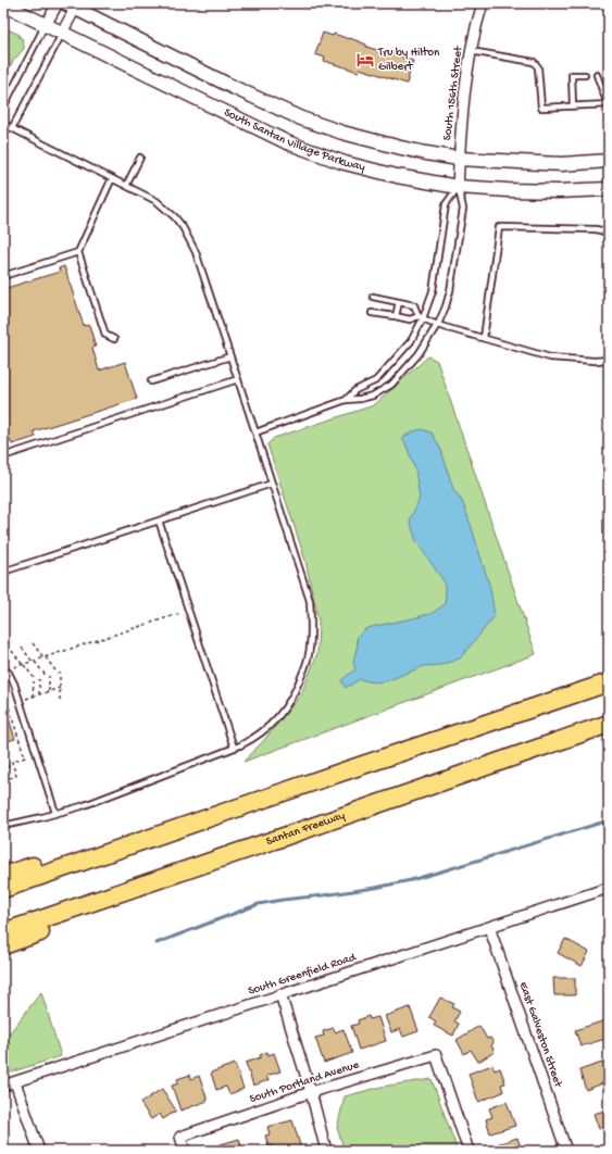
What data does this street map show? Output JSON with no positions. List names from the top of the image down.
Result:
{
  "streets": {
    "highway": ["Santan Freeway"],
    "main road": ["South Santan Village Parkway"],
    "street": [
      "South 156th Street",
      "South Greenfield Road",
      "East Galveston Street",
      "South Portland Avenue"
    ]
  },
  "crossings": [
    ["South 156th Street", "South Santan Village Parkway"],
    ["South Greenfield Road", "East Galveston Street"]
  ],
  "places": {
    "hotel": ["Tru by Hilton Gilbert"]
  }
}
